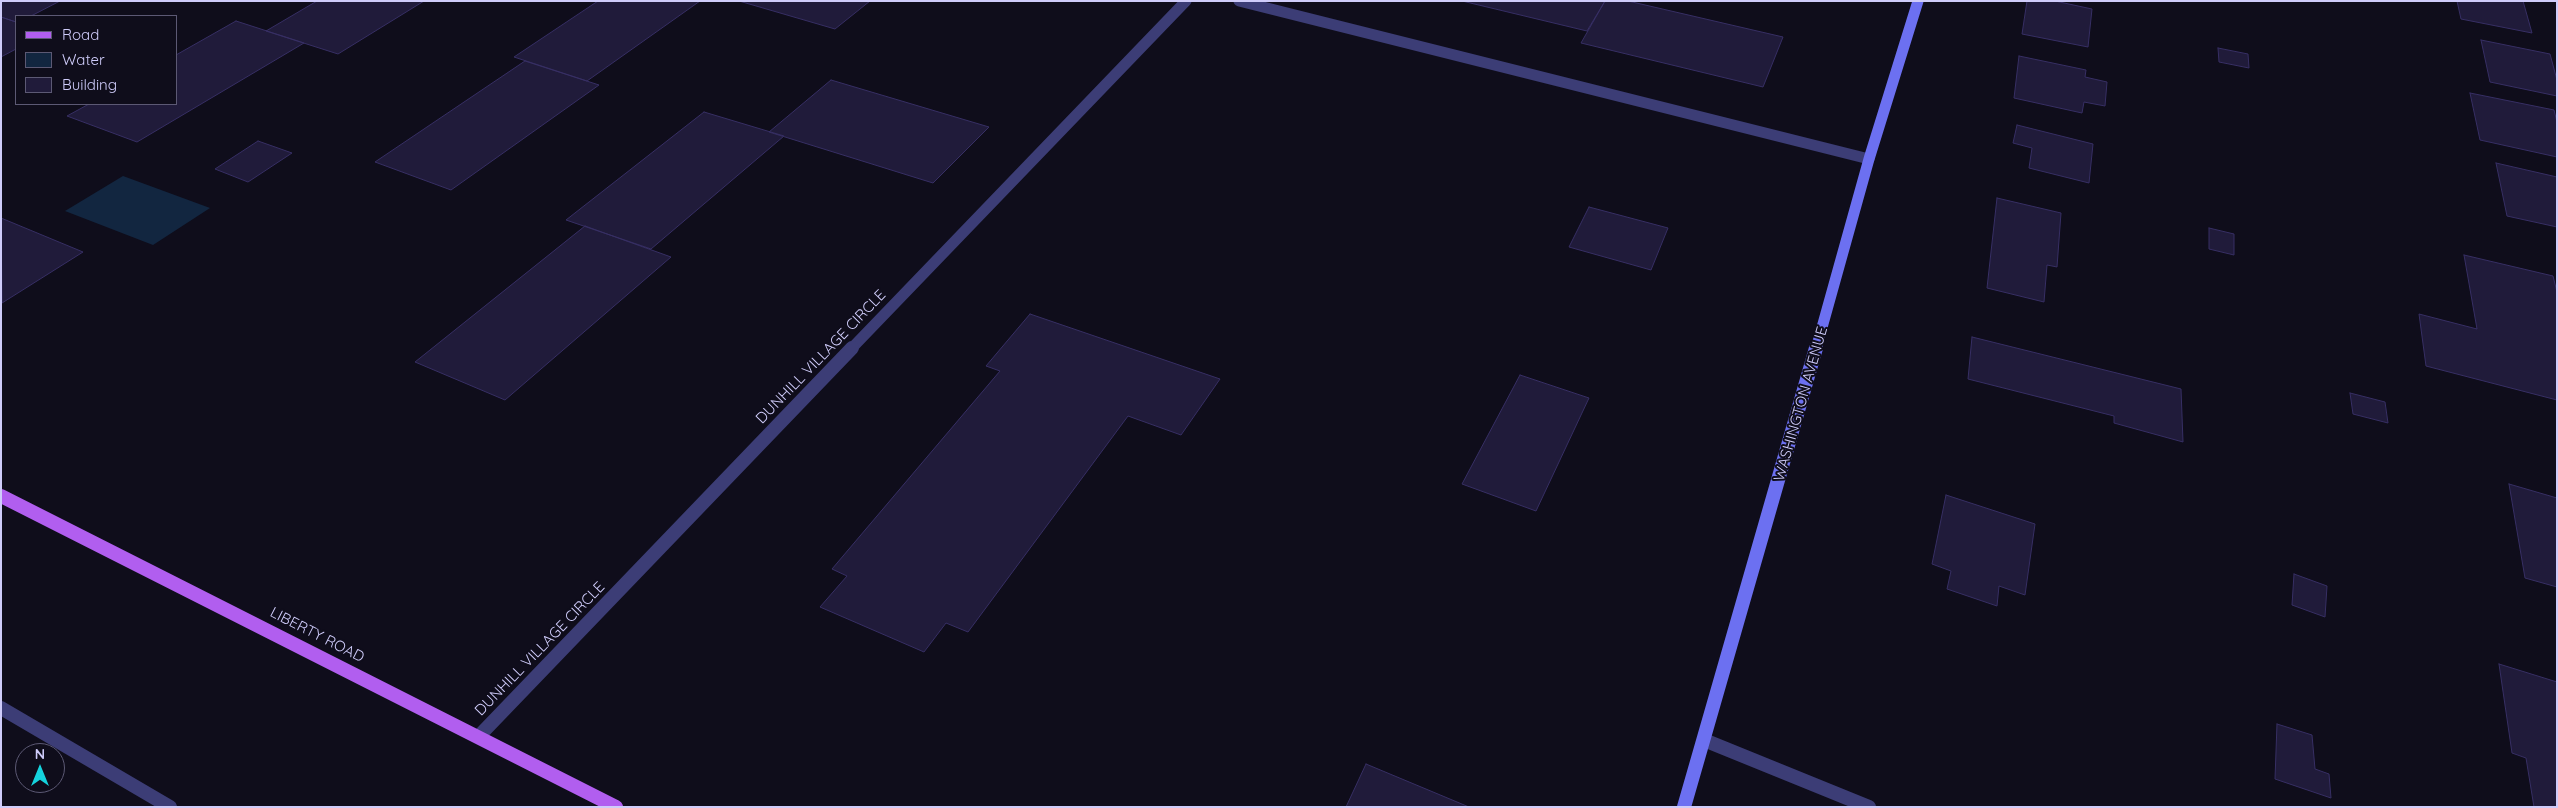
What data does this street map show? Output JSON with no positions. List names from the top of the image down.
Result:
{
  "streets": {
    "main road": ["WASHINGTON AVENUE", "LIBERTY ROAD"],
    "street": ["DUNHILL VILLAGE CIRCLE"]
  },
  "crossings": [
    ["DUNHILL VILLAGE CIRCLE", "LIBERTY ROAD"]
  ],
  "legend": ["Road", "Water", "Building"],
  "north": "top"
}
